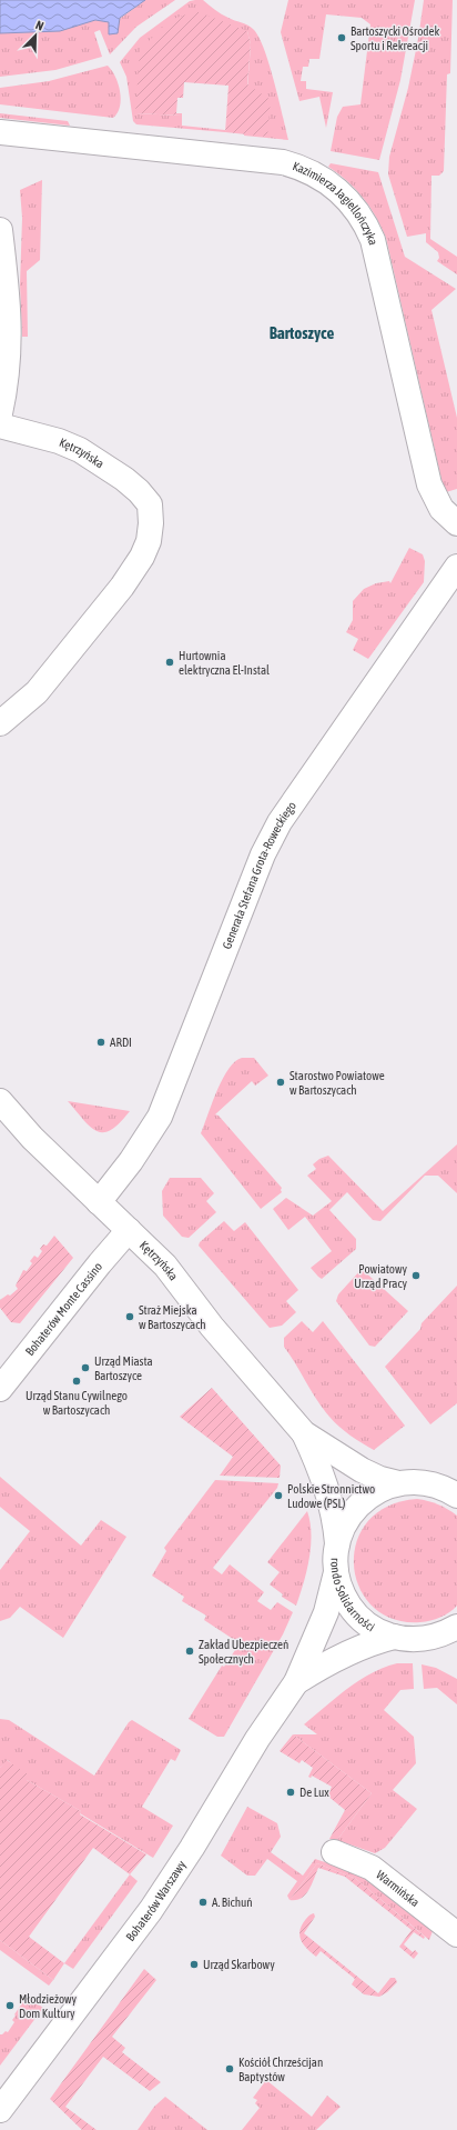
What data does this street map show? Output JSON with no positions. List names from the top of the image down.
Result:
{
  "streets": {
    "street": [
      "Kazimierza Jagiellończyka",
      "Kętrzyńska",
      "Generała Stefana Grota-Roweckiego",
      "Bohaterów Monte Cassino",
      "rondo Solidarności",
      "Warmińska",
      "Bohaterów Warszawy"
    ]
  },
  "crossings": [
    ["Kętrzyńska", "Generała Stefana Grota-Roweckiego"],
    ["Kętrzyńska", "Bohaterów Monte Cassino"],
    ["Kętrzyńska", "rondo Solidarności"],
    ["rondo Solidarności", "Bohaterów Warszawy"]
  ],
  "districts": ["Bartoszyce"],
  "places": [
    "Bartoszycki Ośrodek Sportu i Rekreacji",
    "Hurtownia elektryczna El-Instal",
    "ARDI",
    "Starostwo Powiatowe w Bartoszycach",
    "Powiatowy Urząd Pracy",
    "Straż Miejska w Bartoszycach",
    "Urząd Miasta Bartoszyce",
    "Urząd Stanu Cywilnego w Bartoszycach",
    "Polskie Stronnictwo Ludowe (PSL)",
    "Zakład Ubezpieczeń Społecznych",
    "De Lux",
    "A. Bichuń",
    "Urząd Skarbowy",
    "Młodzieżowy Dom Kultury",
    "Kościół Chrześcijan Baptystów"
  ],
  "north": "top right"
}
